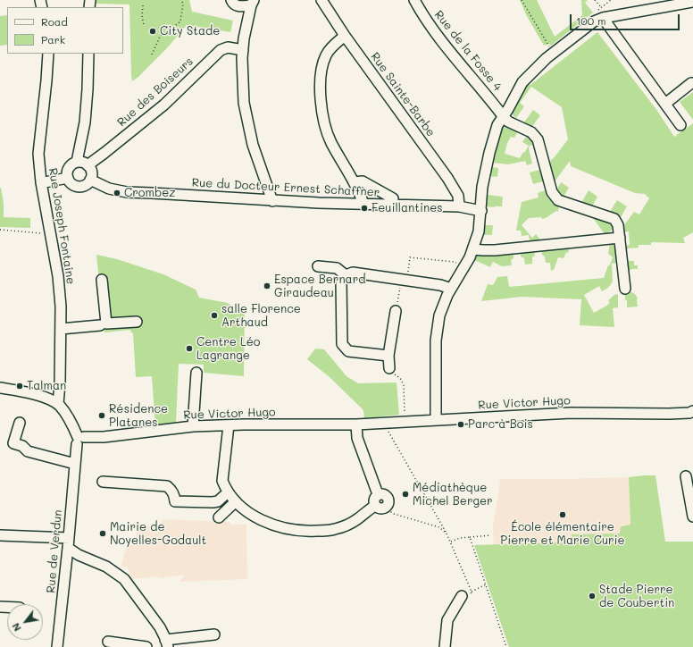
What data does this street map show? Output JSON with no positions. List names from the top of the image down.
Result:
{
  "streets": {
    "street": [
      "Rue de la Fosse 4",
      "Rue des Boiseurs",
      "Rue Sainte-Barbe",
      "Rue du Docteur Ernest Schaffner",
      "Rue Joseph Fontaine",
      "Rue Victor Hugo",
      "Rue de Verdun"
    ]
  },
  "crossings": [
    ["Rue des Boiseurs", "Rue du Docteur Ernest Schaffner"],
    ["Rue Sainte-Barbe", "Rue du Docteur Ernest Schaffner"],
    ["Rue Victor Hugo", "Rue de Verdun"]
  ],
  "places": [
    "City Stade",
    "Crombez",
    "Feuillantines",
    "Espace Bernard Giraudeau",
    "salle Florence Arthaud",
    "Centre Léo Lagrange",
    "Talman",
    "Résidence Platanes",
    "Parc à Bois",
    "Médiathèque Michel Berger",
    "École élémentaire Pierre et Marie Curie",
    "Mairie de Noyelles-Godault",
    "Stade Pierre de Coubertin"
  ],
  "legend": ["Road", "Park"],
  "scale_bar": "100 m",
  "north": "bottom left"
}
